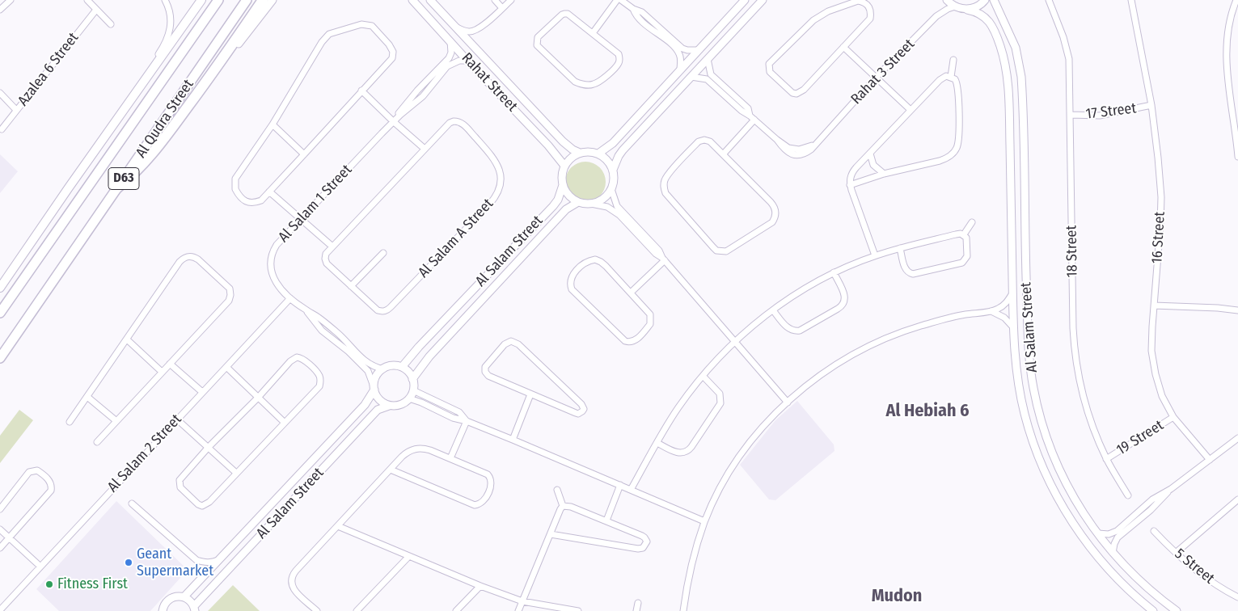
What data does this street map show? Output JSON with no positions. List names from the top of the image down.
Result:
{
  "streets": {
    "main road": ["Al Qudra Street", "D63"],
    "street": [
      "Azalea 6 Street",
      "Rahat 3 Street",
      "Rahat Street",
      "17 Street",
      "Al Salam 1 Street",
      "16 Street",
      "Al Salam A Street",
      "Al Salam Street",
      "18 Street",
      "19 Street",
      "Al Salam 2 Street",
      "5 Street"
    ]
  },
  "crossings": [
    ["Rahat 3 Street", "Al Salam Street"],
    ["Rahat Street", "Al Salam 1 Street"],
    ["Rahat Street", "Al Salam Street"],
    ["17 Street", "16 Street"],
    ["17 Street", "18 Street"],
    ["Al Salam 1 Street", "Al Salam Street"],
    ["Al Salam 1 Street", "Al Salam 2 Street"],
    ["16 Street", "19 Street"],
    ["18 Street", "19 Street"]
  ],
  "districts": ["Al Hebiah 6", "Mudon"],
  "places": ["Geant Supermarket", "Fitness First"]
}
